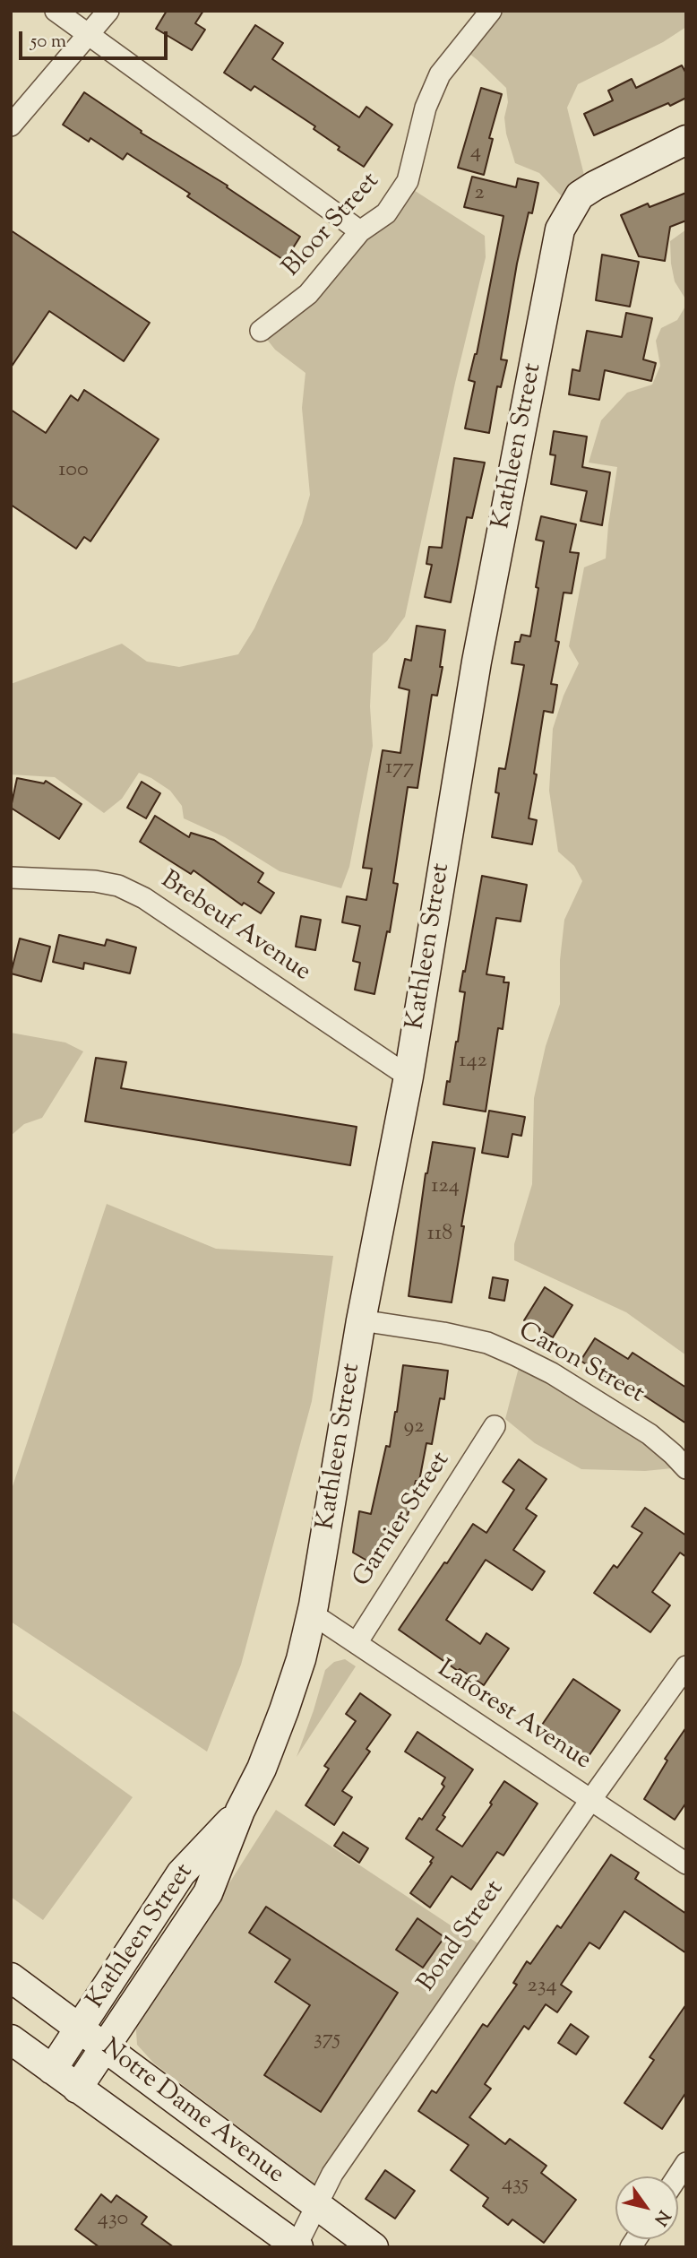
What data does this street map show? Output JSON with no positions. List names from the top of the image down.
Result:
{
  "streets": {
    "street": [
      "Bloor Street",
      "Kathleen Street",
      "Brebeuf Avenue",
      "Caron Street",
      "Garnier Street",
      "Laforest Avenue",
      "Bond Street",
      "Notre Dame Avenue"
    ]
  },
  "crossings": [
    ["Kathleen Street", "Brebeuf Avenue"],
    ["Kathleen Street", "Caron Street"],
    ["Kathleen Street", "Laforest Avenue"],
    ["Kathleen Street", "Notre Dame Avenue"],
    ["Garnier Street", "Laforest Avenue"],
    ["Laforest Avenue", "Bond Street"],
    ["Bond Street", "Notre Dame Avenue"]
  ],
  "house_numbers": [
    "4",
    "2",
    "100",
    "177",
    "142",
    "124",
    "118",
    "92",
    "234",
    "375",
    "435",
    "430"
  ],
  "scale_bar": "50 m",
  "north": "bottom right"
}
